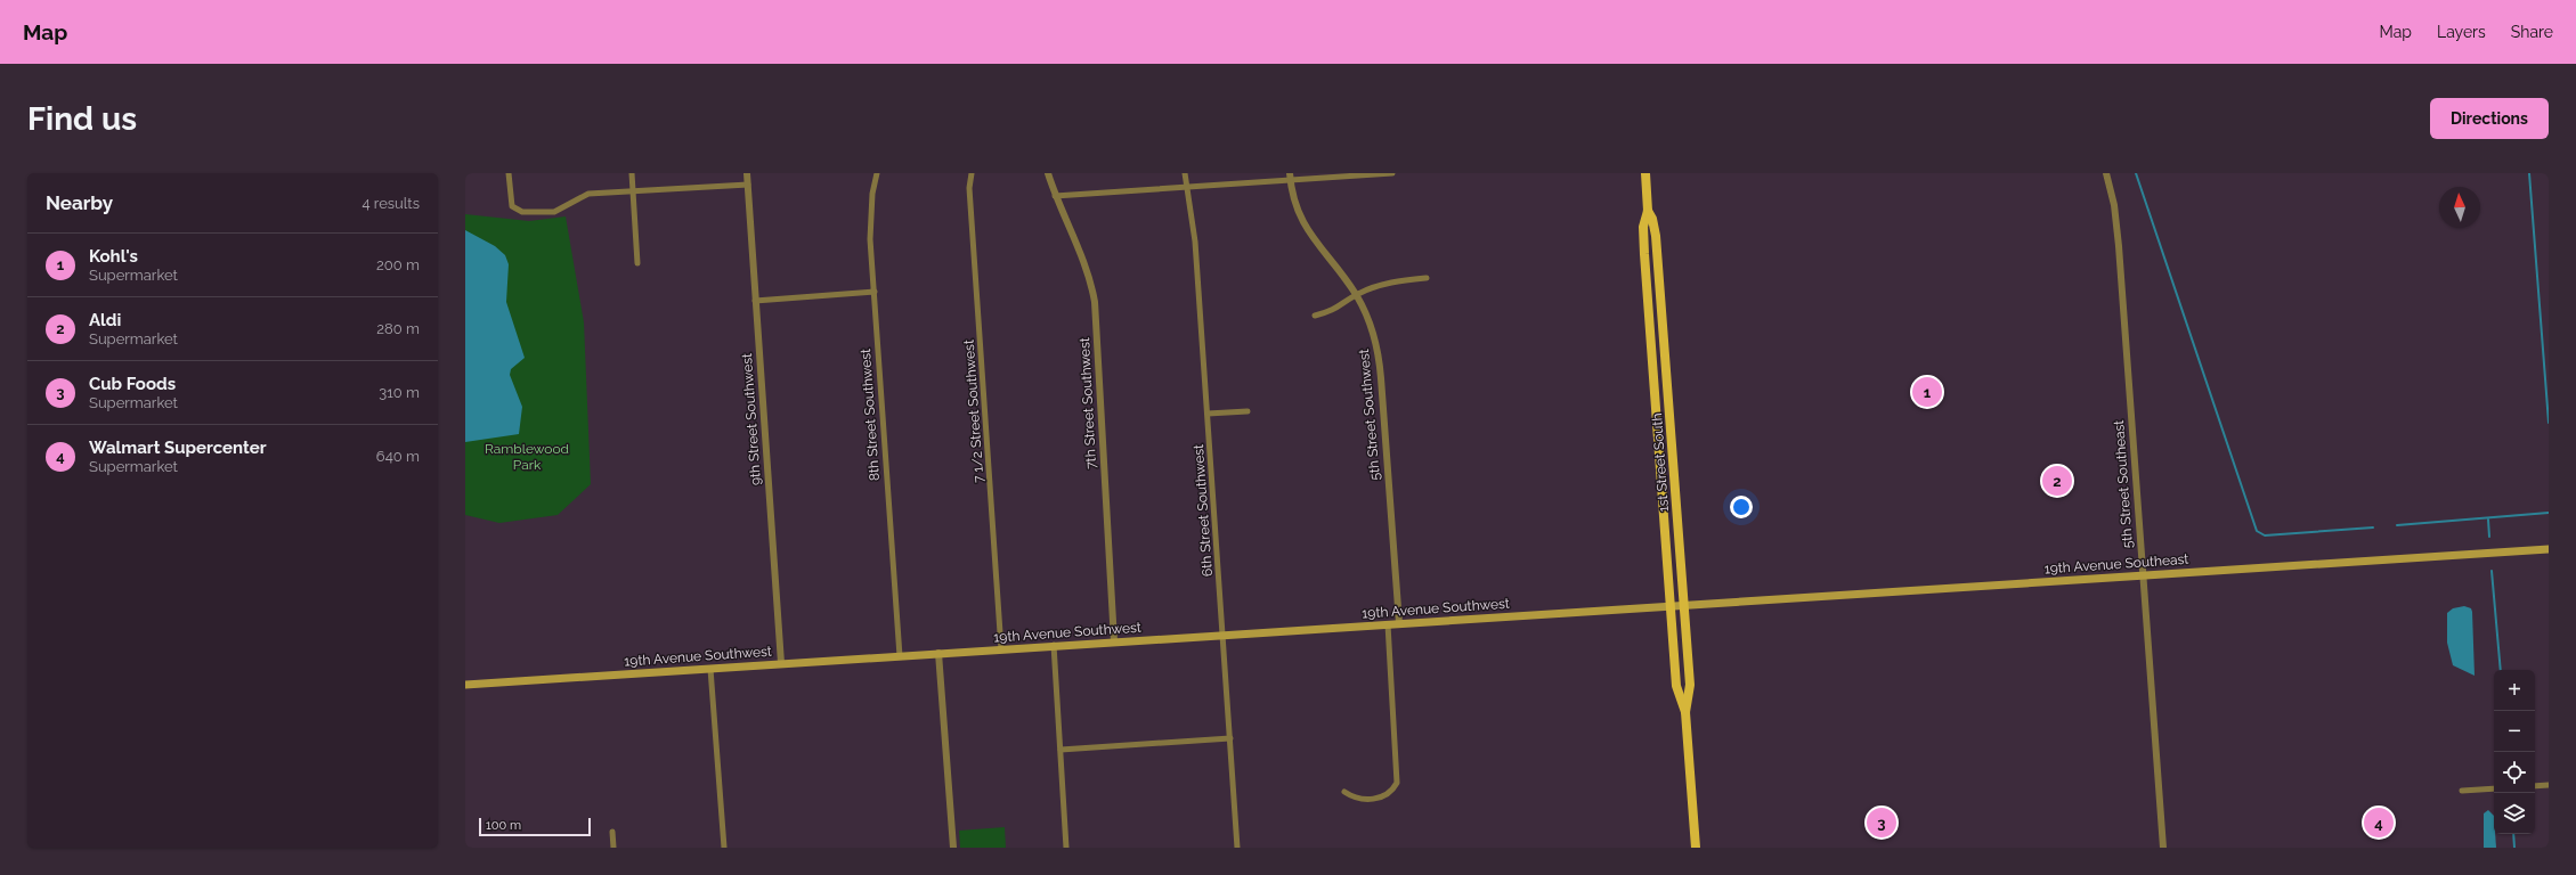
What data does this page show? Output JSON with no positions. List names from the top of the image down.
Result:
{
  "streets": {
    "main road": ["1st Street South", "19th Avenue Southeast", "19th Avenue Southwest"],
    "street": [
      "7th Street Southwest",
      "7 1/2 Street Southwest",
      "8th Street Southwest",
      "5th Street Southwest",
      "9th Street Southwest",
      "5th Street Southeast",
      "6th Street Southwest"
    ]
  },
  "crossings": [
    ["7th Street Southwest", "19th Avenue Southwest"],
    ["7 1/2 Street Southwest", "19th Avenue Southwest"],
    ["8th Street Southwest", "19th Avenue Southwest"],
    ["5th Street Southwest", "19th Avenue Southwest"],
    ["9th Street Southwest", "19th Avenue Southwest"],
    ["1st Street South", "19th Avenue Southeast"],
    ["1st Street South", "19th Avenue Southwest"],
    ["5th Street Southeast", "19th Avenue Southeast"],
    ["6th Street Southwest", "19th Avenue Southwest"],
    ["19th Avenue Southeast", "19th Avenue Southwest"]
  ],
  "parks": ["Ramblewood Park"],
  "scale_bar": "100 m",
  "north": "top",
  "page": {
    "header": "Map",
    "nav": ["Map", "Layers", "Share"],
    "buttons": "Directions",
    "title": "Find us",
    "heading": ["Nearby", "4 results"],
    "list": [
      {
        "mark": "1",
        "name": "Kohl's",
        "note": "Supermarket",
        "value": "200 m"
      },
      {
        "mark": "2",
        "name": "Aldi",
        "note": "Supermarket",
        "value": "280 m"
      },
      {
        "mark": "3",
        "name": "Cub Foods",
        "note": "Supermarket",
        "value": "310 m"
      },
      {
        "mark": "4",
        "name": "Walmart Supercenter",
        "note": "Supermarket",
        "value": "640 m"
      }
    ],
    "pins": [
      "1",
      "2",
      "3",
      "4"
    ],
    "map_buttons": ["+", "−"],
    "scale": "100 m"
  }
}
